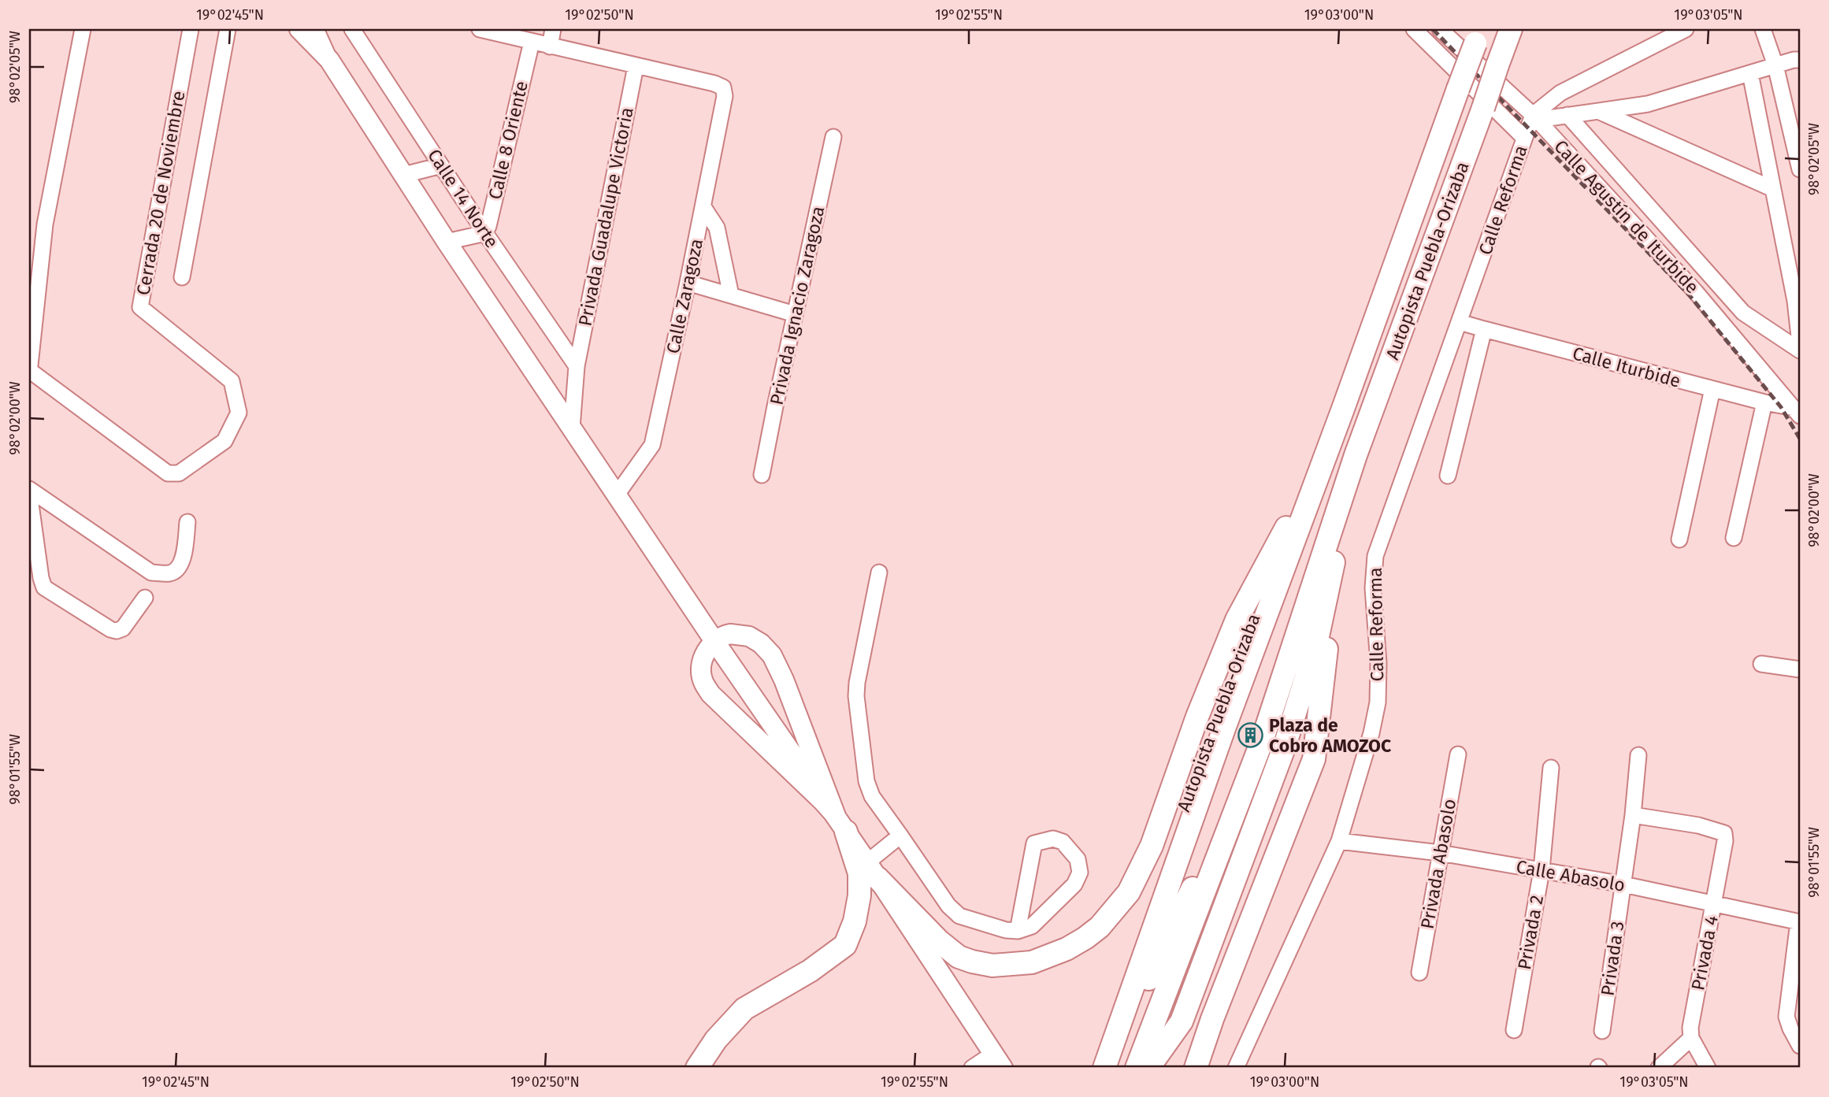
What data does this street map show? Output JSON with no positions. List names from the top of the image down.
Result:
{
  "streets": {
    "highway": ["Autopista Puebla-Orizaba"],
    "street": [
      "Calle 8 Oriente",
      "Cerrada 20 de Noviembre",
      "Calle 14 Norte",
      "Calle Reforma",
      "Privada Guadalupe Victoria",
      "Calle Agustín de Iturbide",
      "Calle Zaragoza",
      "Privada Ignacio Zaragoza",
      "Calle Iturbide",
      "Privada Abasolo",
      "Calle Abasolo",
      "Privada 2",
      "Privada 4",
      "Privada 3"
    ]
  },
  "crossings": [
    ["Calle 8 Oriente", "Calle 14 Norte"],
    ["Calle 14 Norte", "Privada Guadalupe Victoria"],
    ["Calle Reforma", "Calle Agustín de Iturbide"],
    ["Calle Reforma", "Calle Iturbide"],
    ["Calle Reforma", "Calle Abasolo"],
    ["Privada Guadalupe Victoria", "Calle Zaragoza"],
    ["Calle Agustín de Iturbide", "Calle Iturbide"],
    ["Privada Abasolo", "Calle Abasolo"],
    ["Calle Abasolo", "Privada 2"],
    ["Calle Abasolo", "Privada 4"],
    ["Calle Abasolo", "Privada 3"],
    ["Privada 4", "Privada 3"]
  ],
  "places": {
    "building": ["Plaza de Cobro AMOZOC"]
  },
  "coordinates": [
    "19°02'45\"N",
    "19°02'50\"N",
    "19°02'55\"N",
    "19°03'00\"N",
    "19°03'05\"N",
    "98°02'05\"W",
    "98°02'00\"W",
    "98°01'55\"W"
  ]
}
